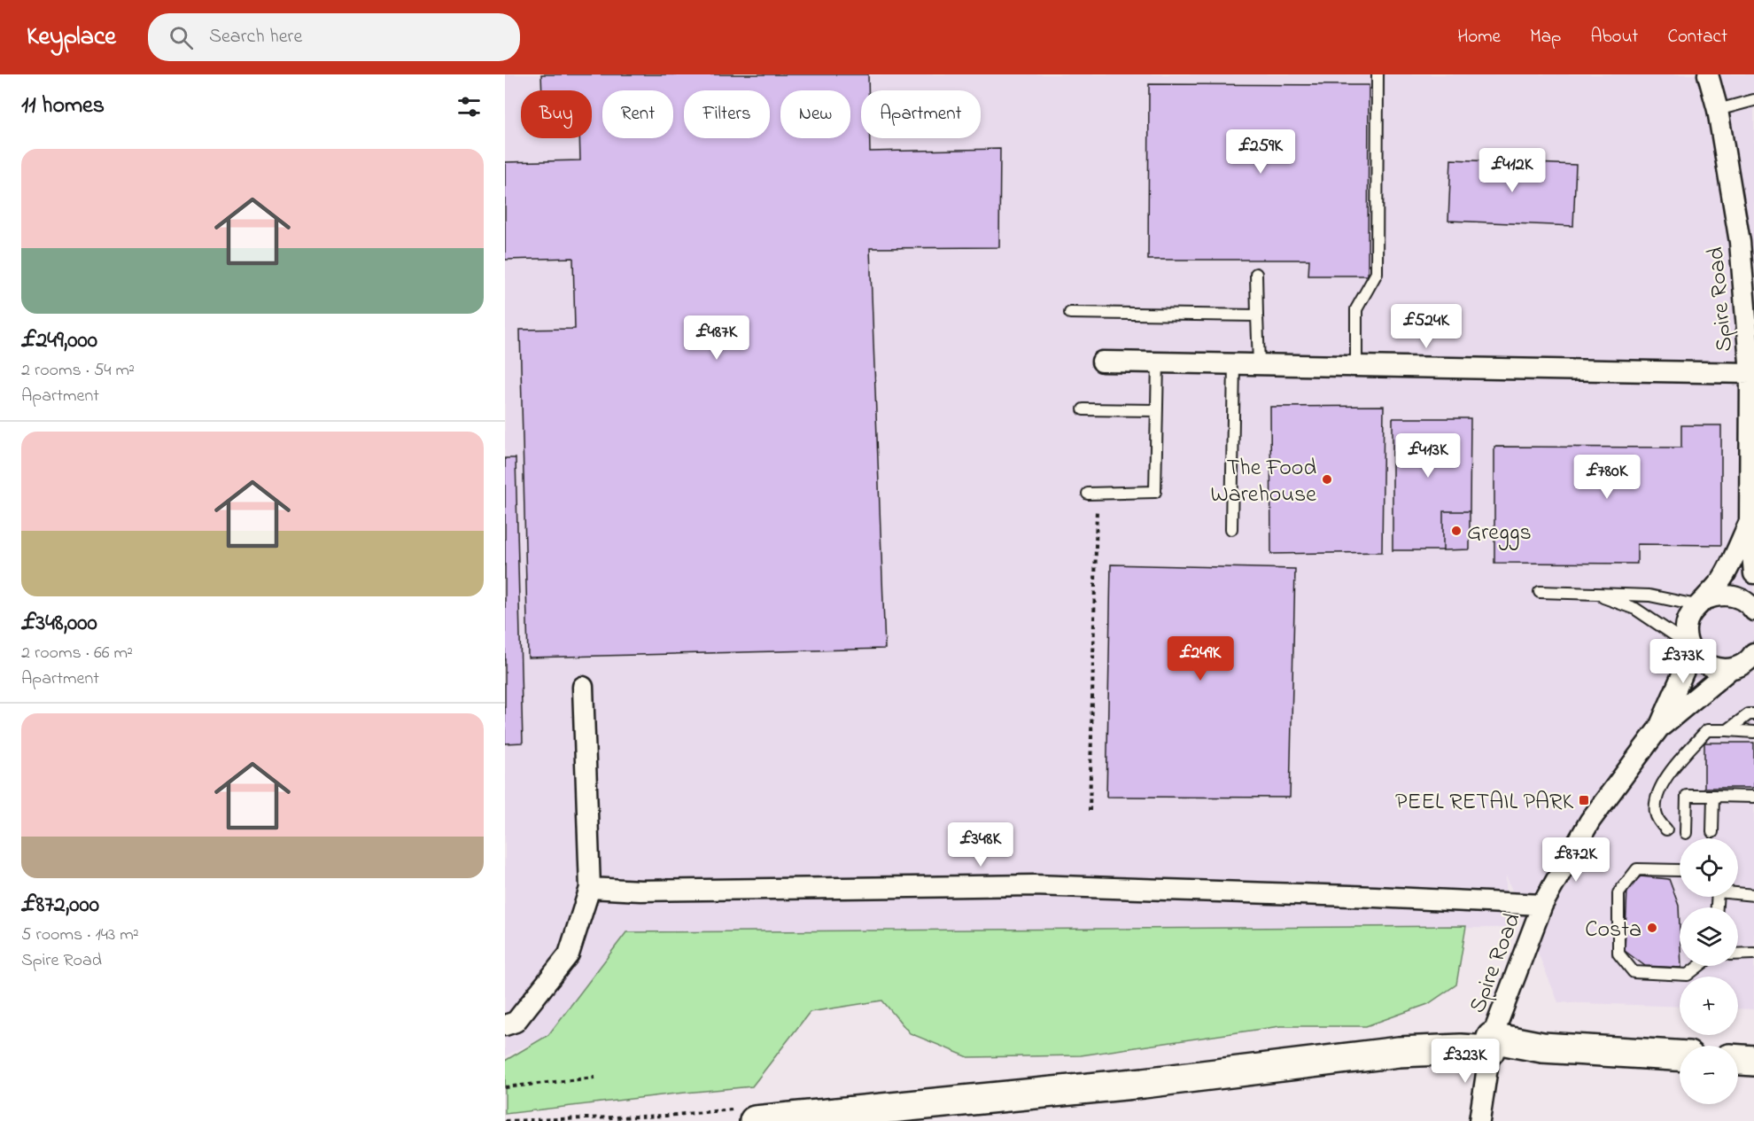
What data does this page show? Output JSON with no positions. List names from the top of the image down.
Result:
{
  "streets": {
    "street": ["Spire Road"]
  },
  "places": {
    "other": ["The Food Warehouse", "Greggs", "Costa"],
    "transit": ["PEEL RETAIL PARK"]
  },
  "page": {
    "header": "Keyplace",
    "search": "Search here",
    "nav": [
      "Home",
      "Map",
      "About",
      "Contact"
    ],
    "heading": "11 homes",
    "chip": [
      "Buy",
      "Rent",
      "Filters",
      "New",
      "Apartment"
    ],
    "price": [
      "£259K",
      "£412K",
      "£524K",
      "£487K",
      "£413K",
      "£780K",
      "£249K",
      "£373K",
      "£348K",
      "£872K",
      "£323K"
    ],
    "list": [
      {
        "name": "£249,000",
        "note": "2 rooms · 54 m² · Apartment"
      },
      {
        "name": "£348,000",
        "note": "2 rooms · 66 m² · Apartment"
      },
      {
        "name": "£872,000",
        "note": "5 rooms · 143 m² · Spire Road"
      }
    ],
    "map_buttons": ["+", "−"]
  }
}
